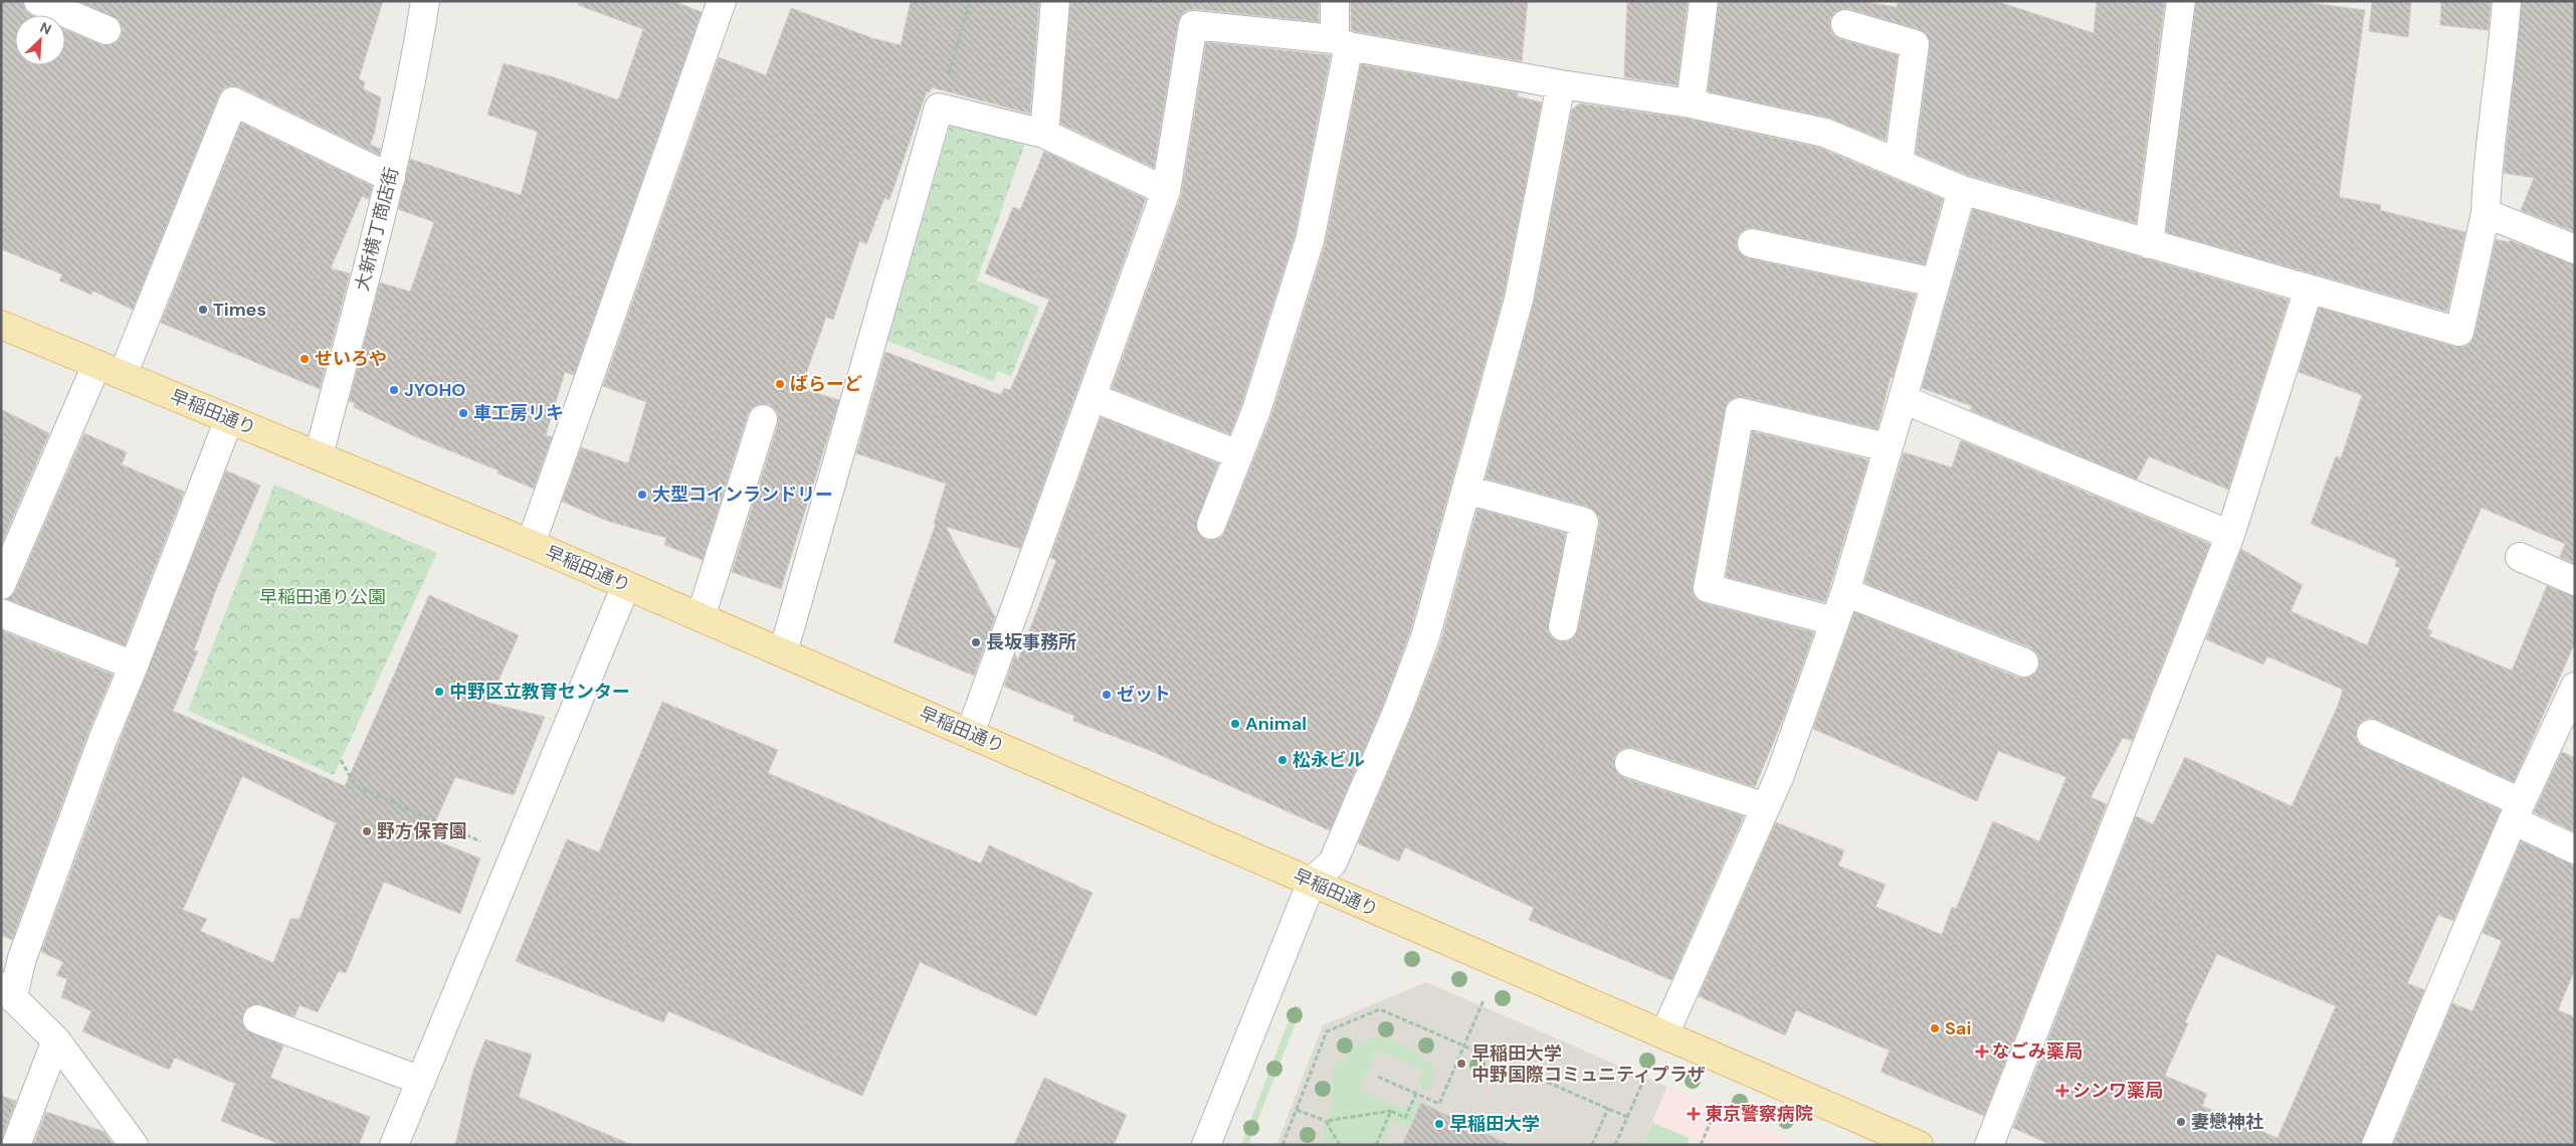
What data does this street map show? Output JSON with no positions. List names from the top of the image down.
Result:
{
  "streets": {
    "main road": ["早稲田通り"],
    "street": ["大新横丁商店街"]
  },
  "crossings": [
    ["大新横丁商店街", "早稲田通り"]
  ],
  "parks": ["早稲田通り公園"],
  "places": {
    "other": [
      "Times",
      "せいろや",
      "ばらーど",
      "JYOHO",
      "車工房リキ",
      "大型コインランドリー",
      "長坂事務所",
      "中野区立教育センター",
      "ゼット",
      "Animal",
      "松永ビル",
      "野方保育園",
      "Sai",
      "早稲田大学 中野国際コミュニティプラザ",
      "妻戀神社",
      "早稲田大学"
    ],
    "health": ["なごみ薬局", "シンワ薬局", "東京警察病院"]
  },
  "north": "top right"
}
